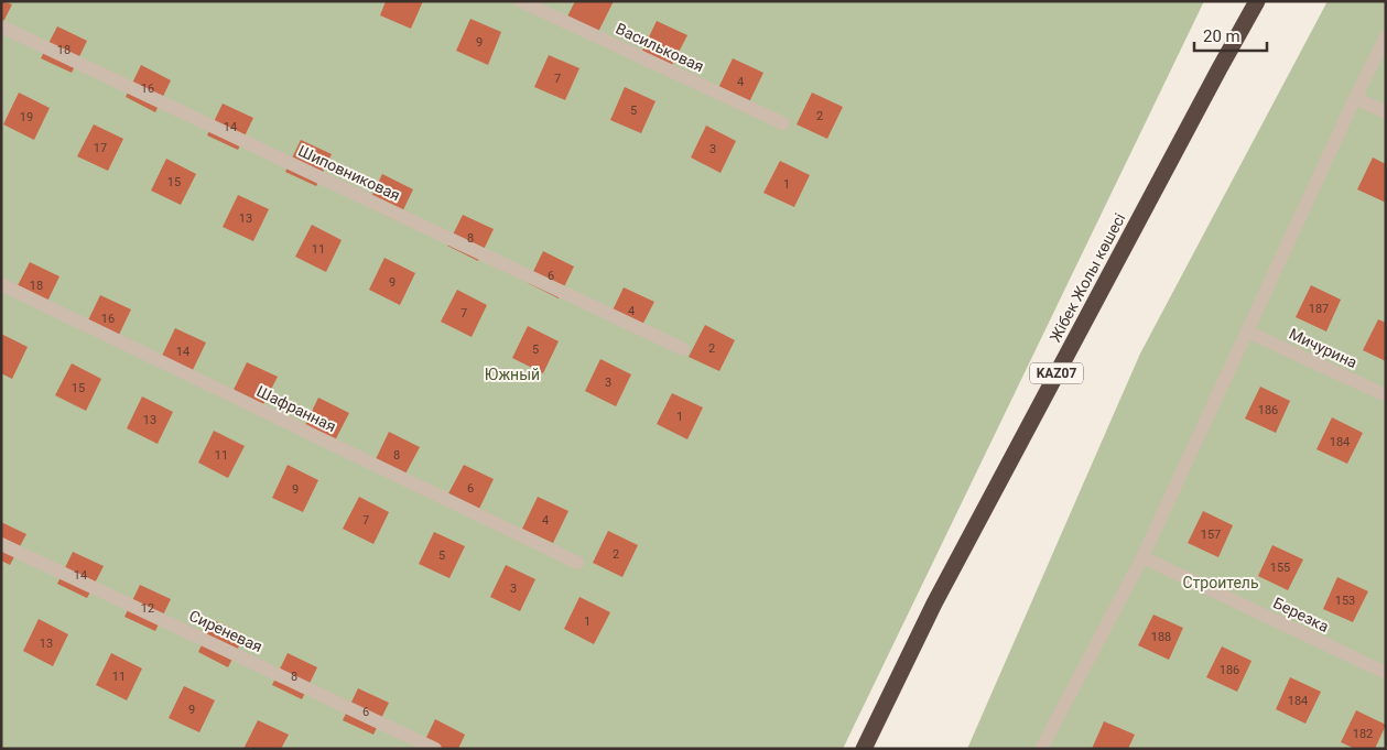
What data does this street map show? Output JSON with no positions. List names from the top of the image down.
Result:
{
  "streets": {
    "highway": ["Жібек Жолы көшесі", "KAZ07"],
    "street": [
      "Васильковая",
      "Шиповниковая",
      "Мичурина",
      "Шафранная",
      "Березка",
      "Сиреневая"
    ]
  },
  "parks": ["Южный", "Строитель"],
  "house_numbers": [
    "9",
    "18",
    "7",
    "4",
    "16",
    "5",
    "2",
    "19",
    "14",
    "17",
    "3",
    "15",
    "1",
    "13",
    "8",
    "11",
    "6",
    "9",
    "18",
    "187",
    "4",
    "7",
    "16",
    "2",
    "5",
    "14",
    "3",
    "15",
    "186",
    "1",
    "13",
    "184",
    "11",
    "8",
    "6",
    "9",
    "7",
    "4",
    "157",
    "2",
    "5",
    "155",
    "14",
    "3",
    "153",
    "12",
    "1",
    "188",
    "13",
    "186",
    "11",
    "8",
    "184",
    "9",
    "6",
    "182"
  ],
  "scale_bar": "20 m"
}
